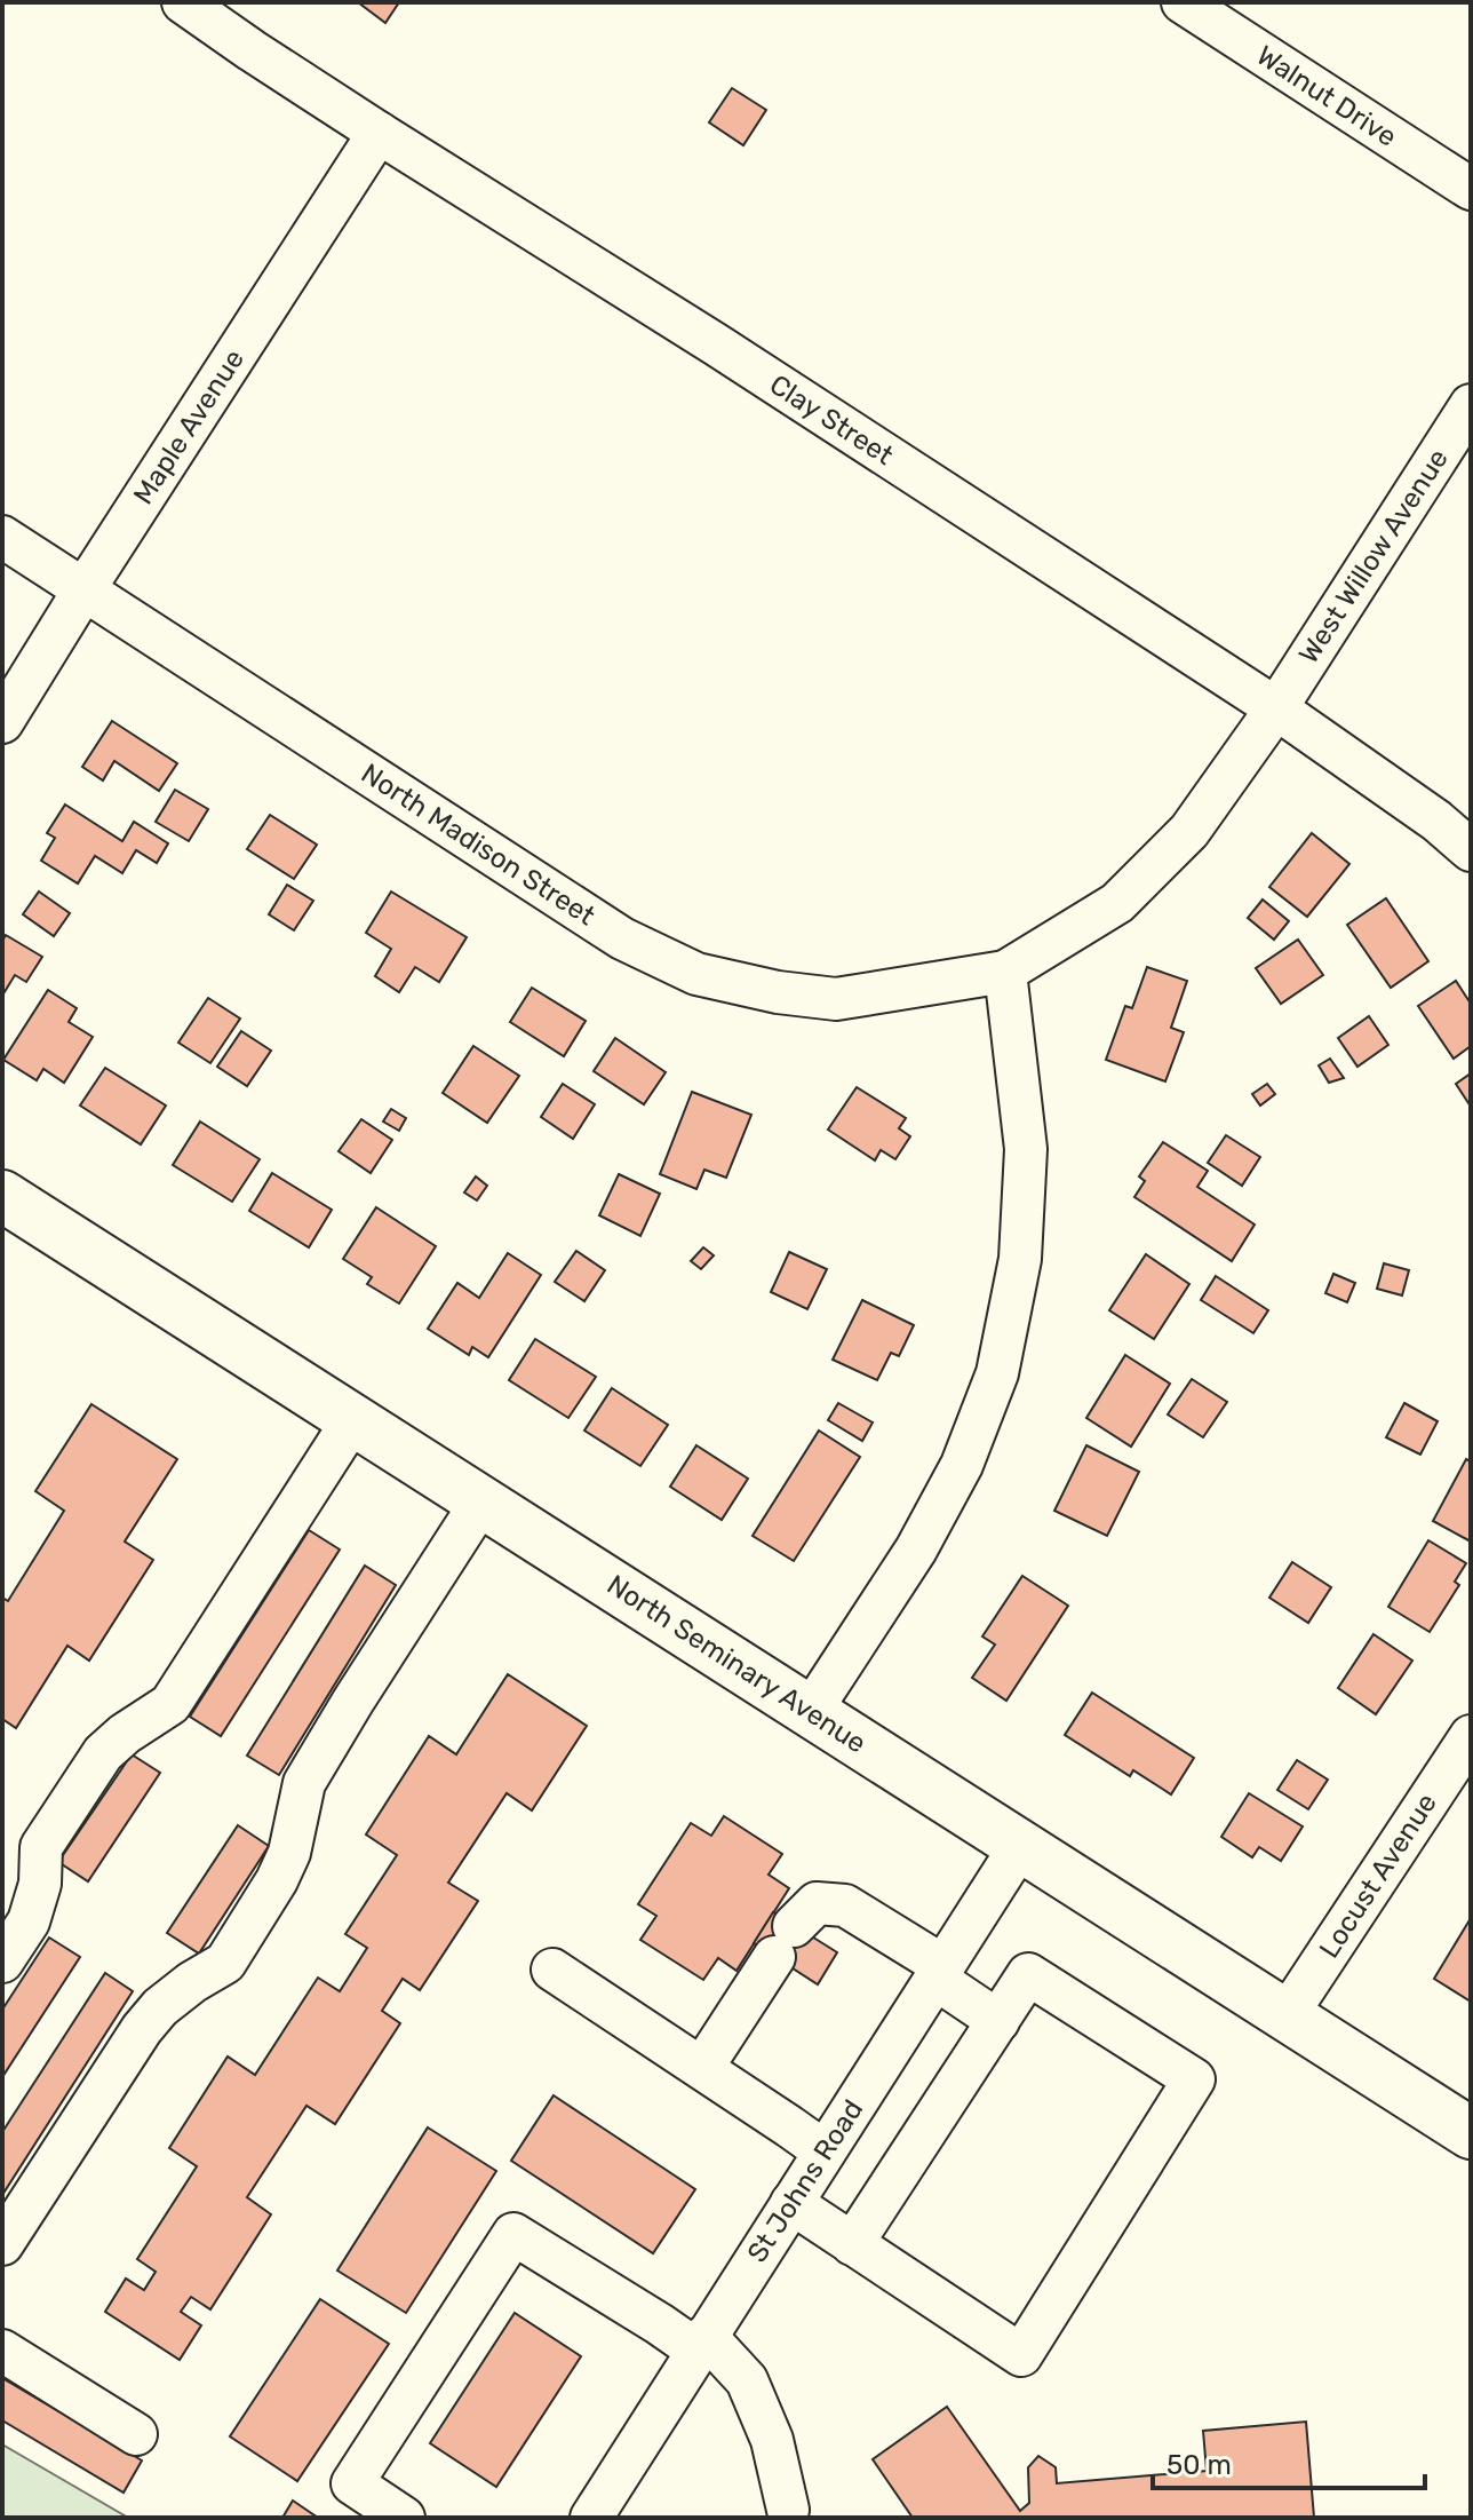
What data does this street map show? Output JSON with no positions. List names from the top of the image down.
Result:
{
  "streets": {
    "main road": ["North Seminary Avenue"],
    "street": [
      "Walnut Drive",
      "Clay Street",
      "Maple Avenue",
      "West Willow Avenue",
      "North Madison Street",
      "Locust Avenue",
      "St Johns Road"
    ]
  },
  "crossings": [
    ["Clay Street", "Maple Avenue"],
    ["Clay Street", "West Willow Avenue"],
    ["Maple Avenue", "North Madison Street"],
    ["West Willow Avenue", "North Madison Street"],
    ["North Seminary Avenue", "Locust Avenue"],
    ["North Seminary Avenue", "St Johns Road"]
  ],
  "scale_bar": "50 m"
}
